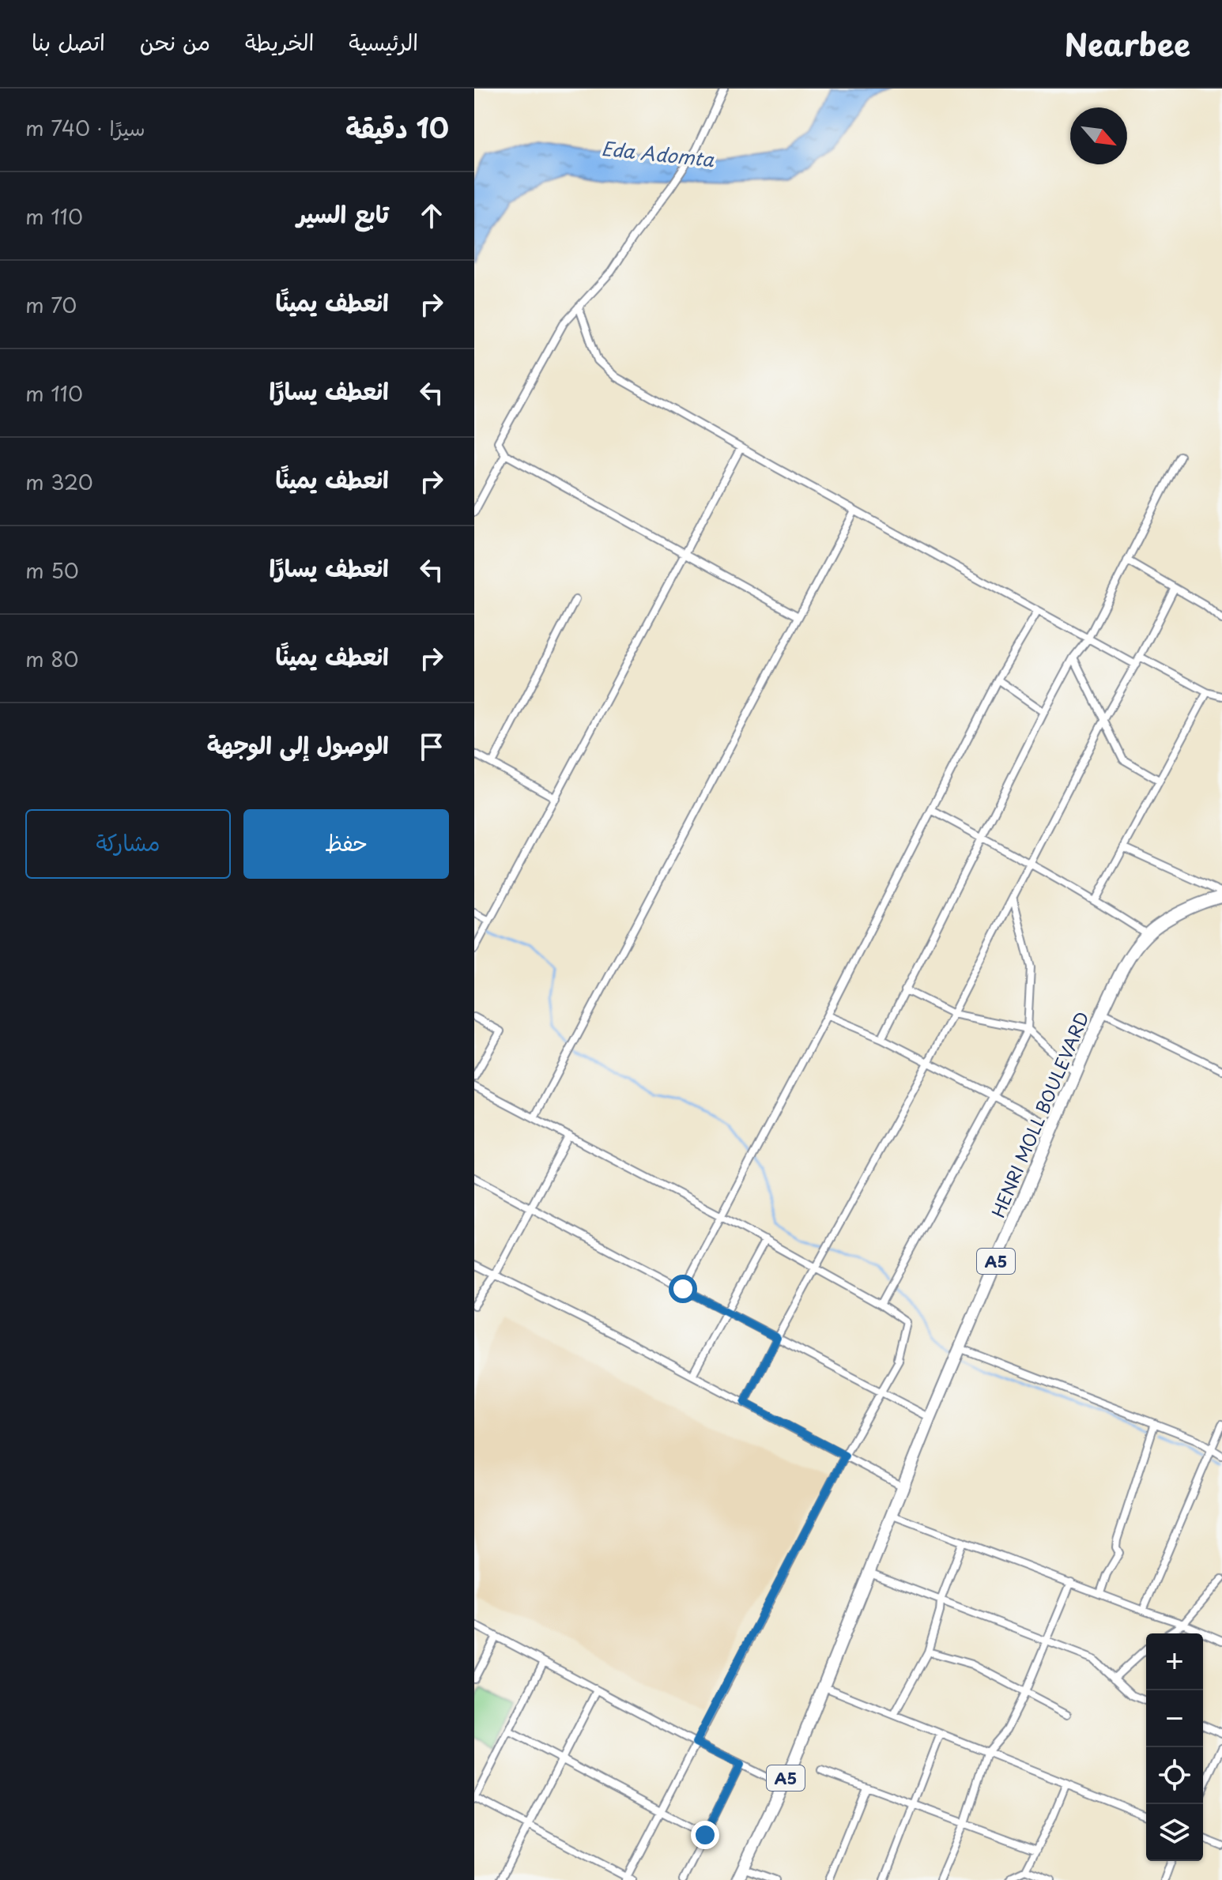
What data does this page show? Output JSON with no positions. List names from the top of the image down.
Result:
{
  "streets": {
    "highway": ["HENRI MOLL BOULEVARD", "A5"]
  },
  "crossings": [
    ["HENRI MOLL BOULEVARD", "A5"]
  ],
  "water": ["Eda Adomta"],
  "north": "bottom right",
  "page": {
    "header": "Nearbee",
    "nav": [
      "الرئيسية",
      "الخريطة",
      "من نحن",
      "اتصل بنا"
    ],
    "heading": ["10 دقيقة", "سيرًا · 740 m"],
    "list": [
      ["تابع السير", "110 m"],
      ["انعطف يمينًا", "70 m"],
      ["انعطف يسارًا", "110 m"],
      ["انعطف يمينًا", "320 m"],
      ["انعطف يسارًا", "50 m"],
      ["انعطف يمينًا", "80 m"],
      "الوصول إلى الوجهة"
    ],
    "buttons": ["حفظ", "مشاركة"],
    "map_buttons": ["+", "−"]
  }
}
